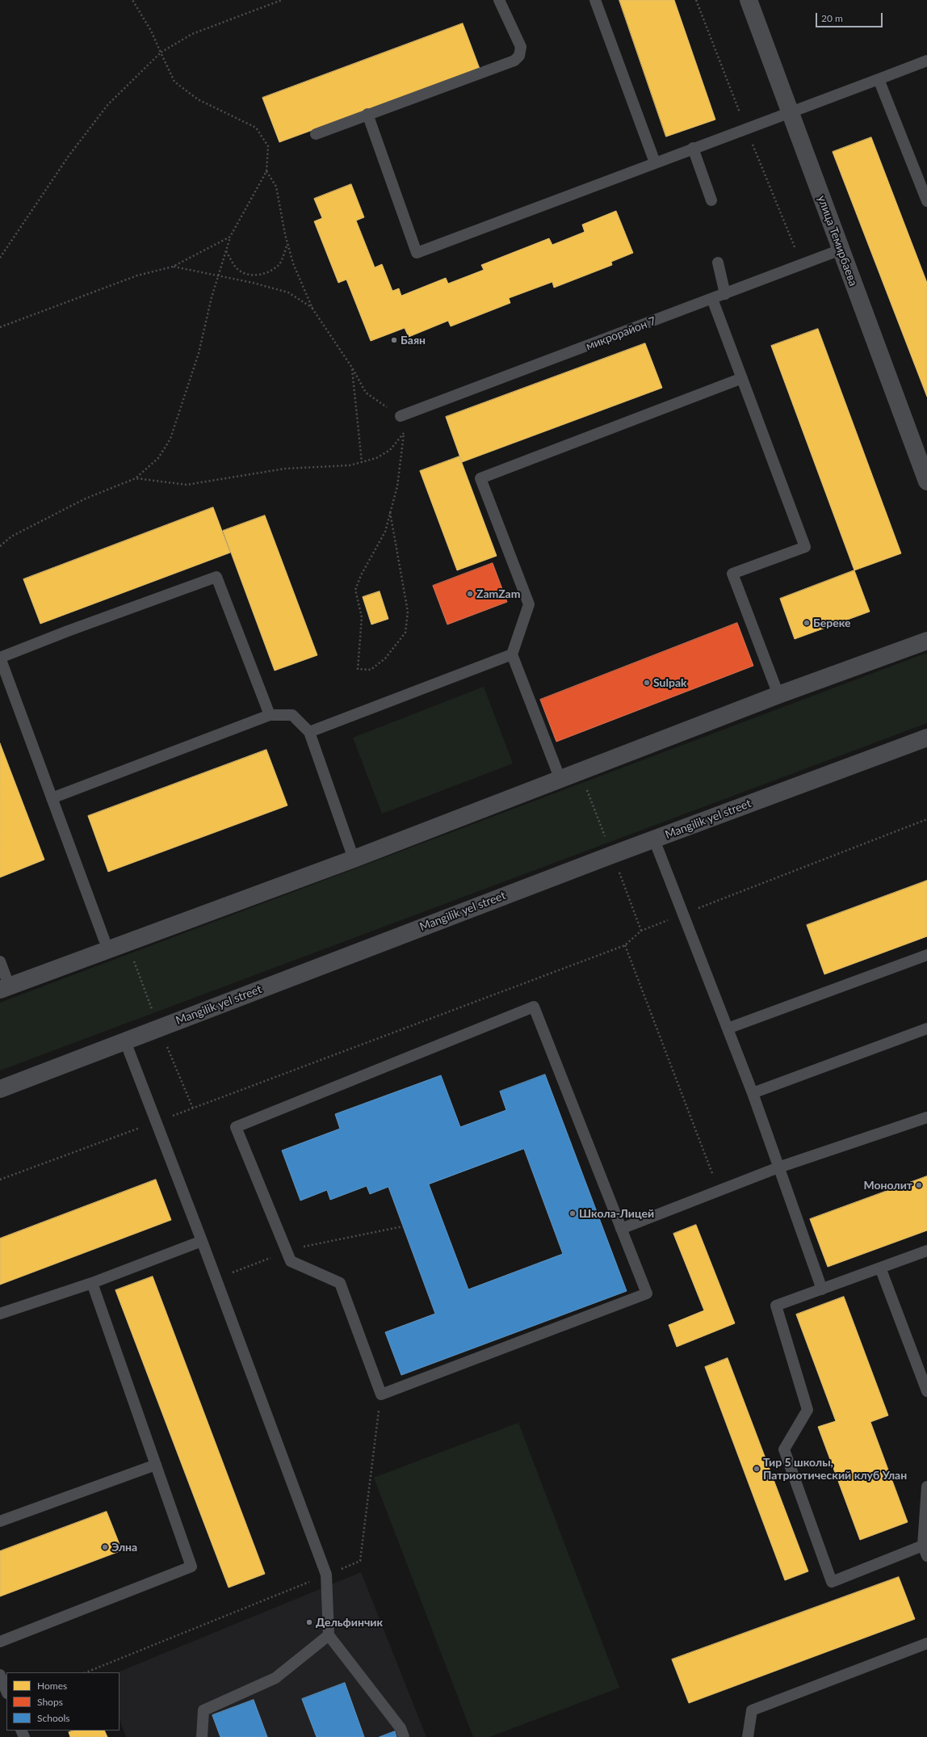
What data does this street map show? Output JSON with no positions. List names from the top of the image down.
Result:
{
  "streets": {
    "street": ["улица Темирбаева", "Mangilik yel street"],
    "lane": ["микрорайон 7"]
  },
  "crossings": [
    ["улица Темирбаева", "микрорайон 7"]
  ],
  "places": [
    "Баян",
    "ZamZam",
    "Береке",
    "Sulpak",
    "Монолит",
    "Школа-Лицей",
    "Тир 5 школы, Патриотический клуб Улан",
    "Элна",
    "Дельфинчик"
  ],
  "legend": ["Homes", "Shops", "Schools"],
  "scale_bar": "20 m"
}
